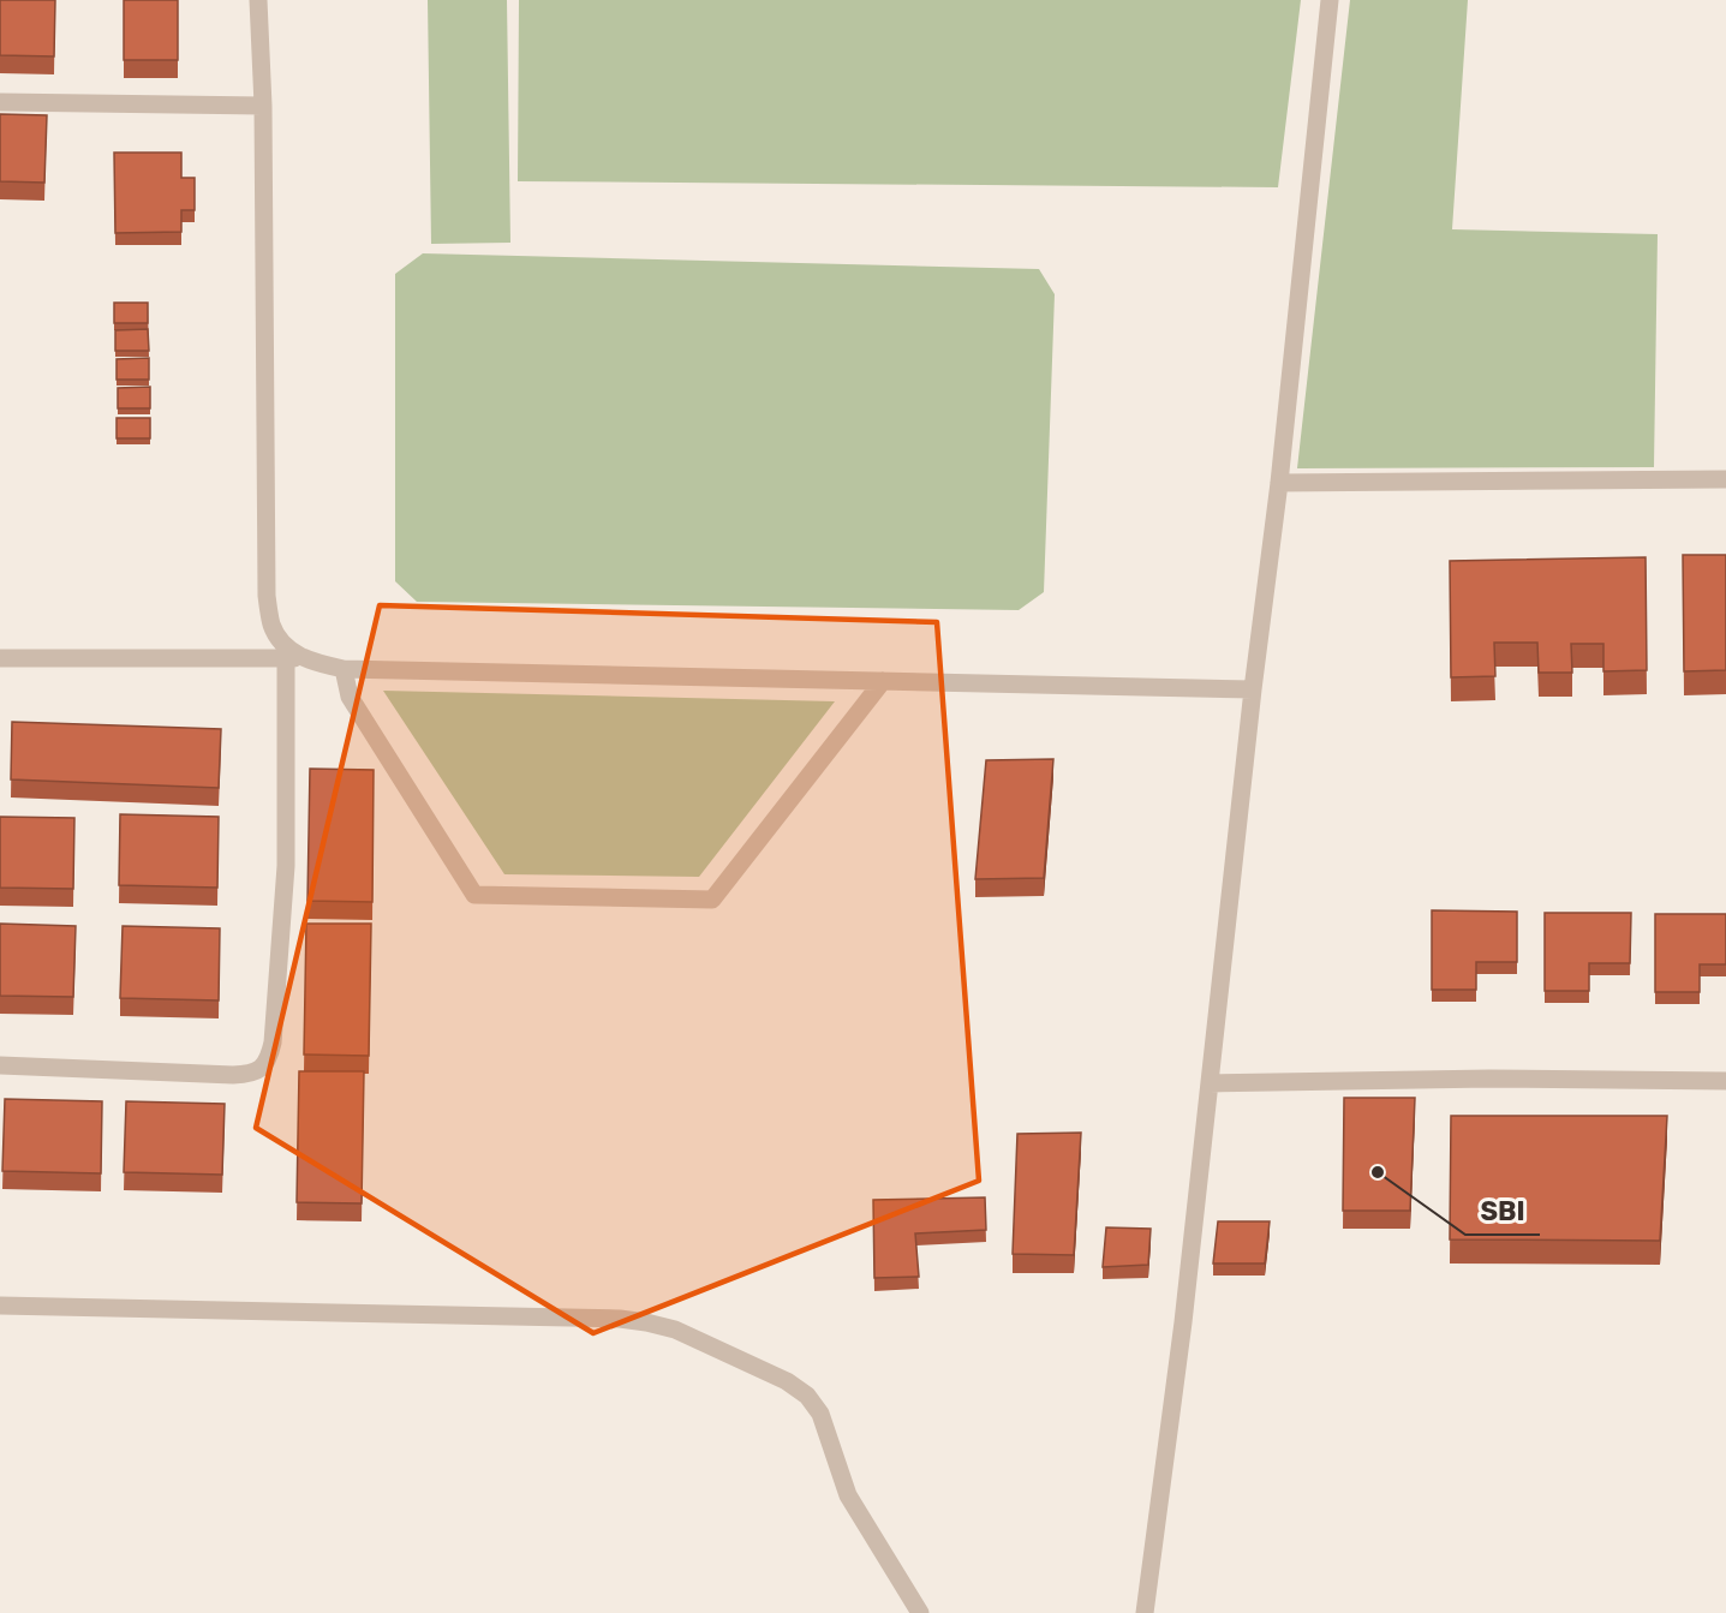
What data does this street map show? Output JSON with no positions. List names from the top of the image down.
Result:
{
  "places": ["SBI"]
}
